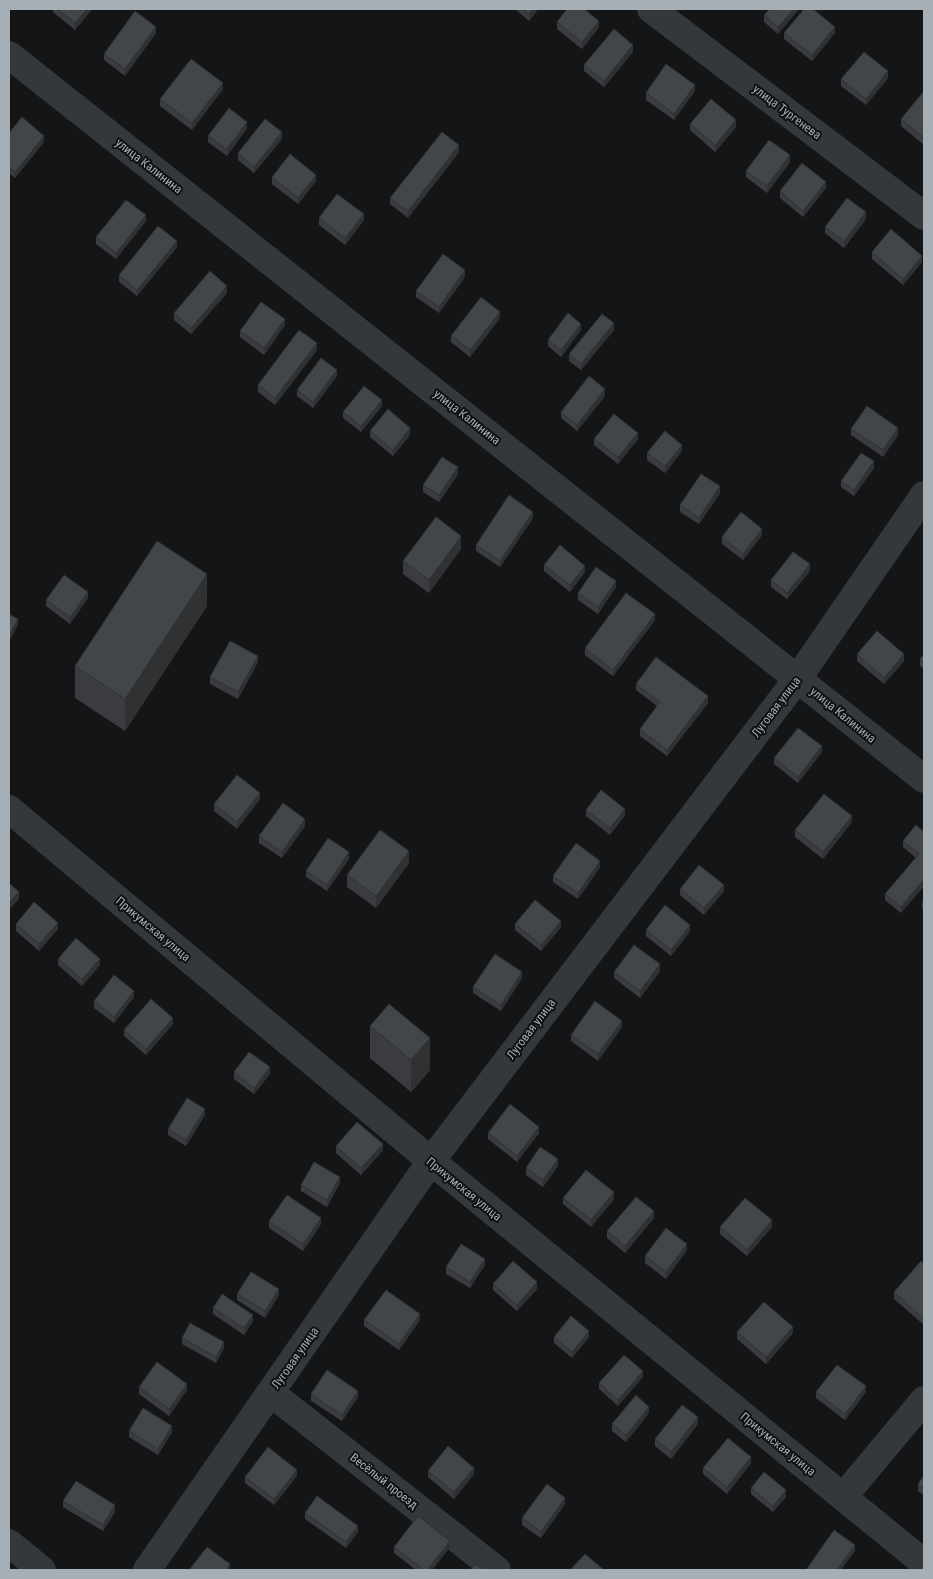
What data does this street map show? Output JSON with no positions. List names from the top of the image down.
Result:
{
  "streets": {
    "street": [
      "улица Тургенева",
      "улица Калинина",
      "Луговая улица",
      "Прикумская улица",
      "Весёлый проезд"
    ]
  },
  "crossings": [
    ["улица Калинина", "Луговая улица"],
    ["Луговая улица", "Прикумская улица"],
    ["Луговая улица", "Весёлый проезд"]
  ]
}
